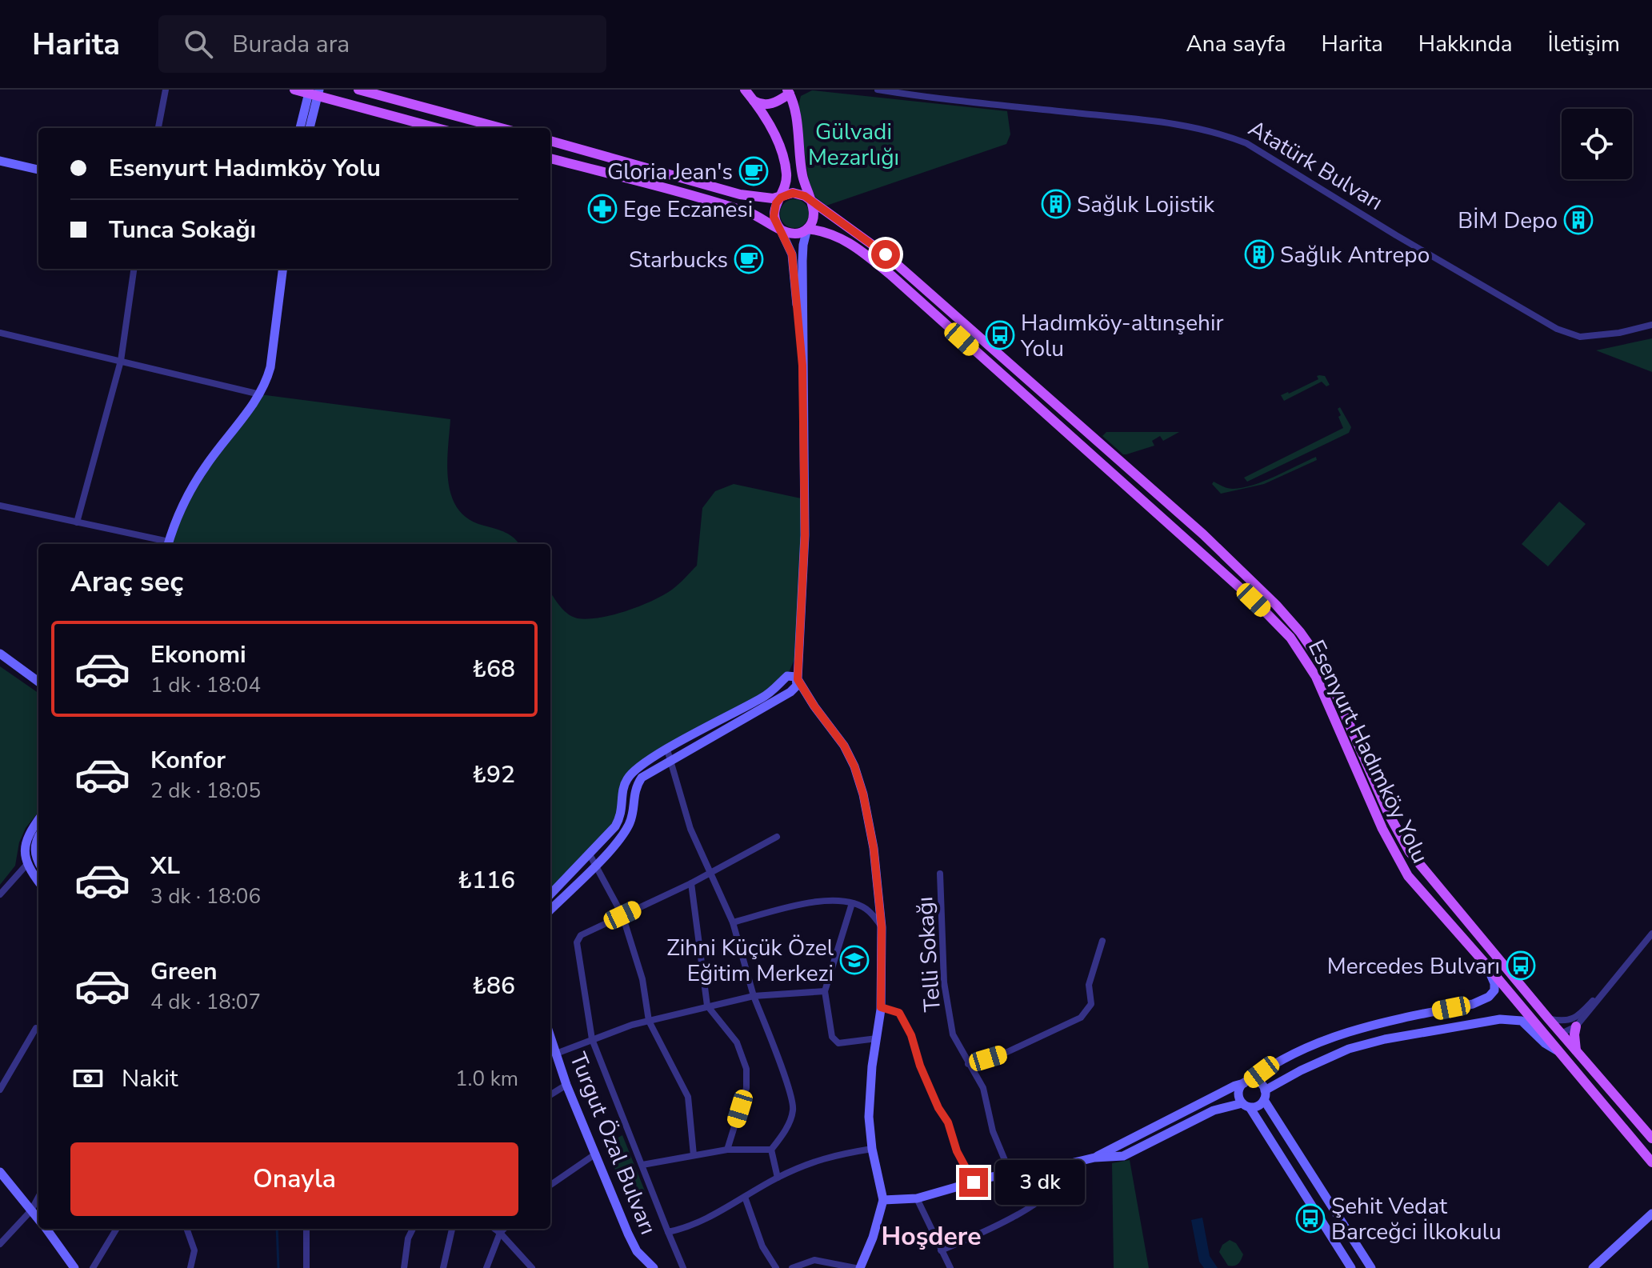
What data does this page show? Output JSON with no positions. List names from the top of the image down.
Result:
{
  "streets": {
    "main road": ["Esenyurt Hadımköy Yolu"],
    "street": ["Atatürk Bulvarı", "Telli Sokağı", "Turgut Özal Bulvarı"]
  },
  "districts": ["Hoşdere"],
  "parks": ["Gülvadi Mezarlığı"],
  "places": {
    "cafe": ["Gloria Jean's", "Starbucks"],
    "building": ["Sağlık Lojistik", "BİM Depo", "Sağlık Antrepo"],
    "pharmacy": ["Ege Eczanesi"],
    "bus stop": ["Hadımköy-altınşehir Yolu", "Mercedes Bulvarı", "Şehit Vedat Barceğci İlkokulu"],
    "school or university": ["Zihni Küçük Özel Eğitim Merkezi"]
  },
  "page": {
    "header": "Harita",
    "search": "Burada ara",
    "nav": [
      "Ana sayfa",
      "Harita",
      "Hakkında",
      "İletişim"
    ],
    "banner": ["Esenyurt Hadımköy Yolu", "Tunca Sokağı"],
    "heading": "Araç seç",
    "list": [
      {
        "name": "Ekonomi",
        "note": "1 dk · 18:04",
        "value": "₺68"
      },
      {
        "name": "Konfor",
        "note": "2 dk · 18:05",
        "value": "₺92"
      },
      {
        "name": "XL",
        "note": "3 dk · 18:06",
        "value": "₺116"
      },
      {
        "name": "Green",
        "note": "4 dk · 18:07",
        "value": "₺86"
      }
    ],
    "pay": ["Nakit", "1.0 km"],
    "buttons": "Onayla",
    "bubble": "3 dk"
  }
}
